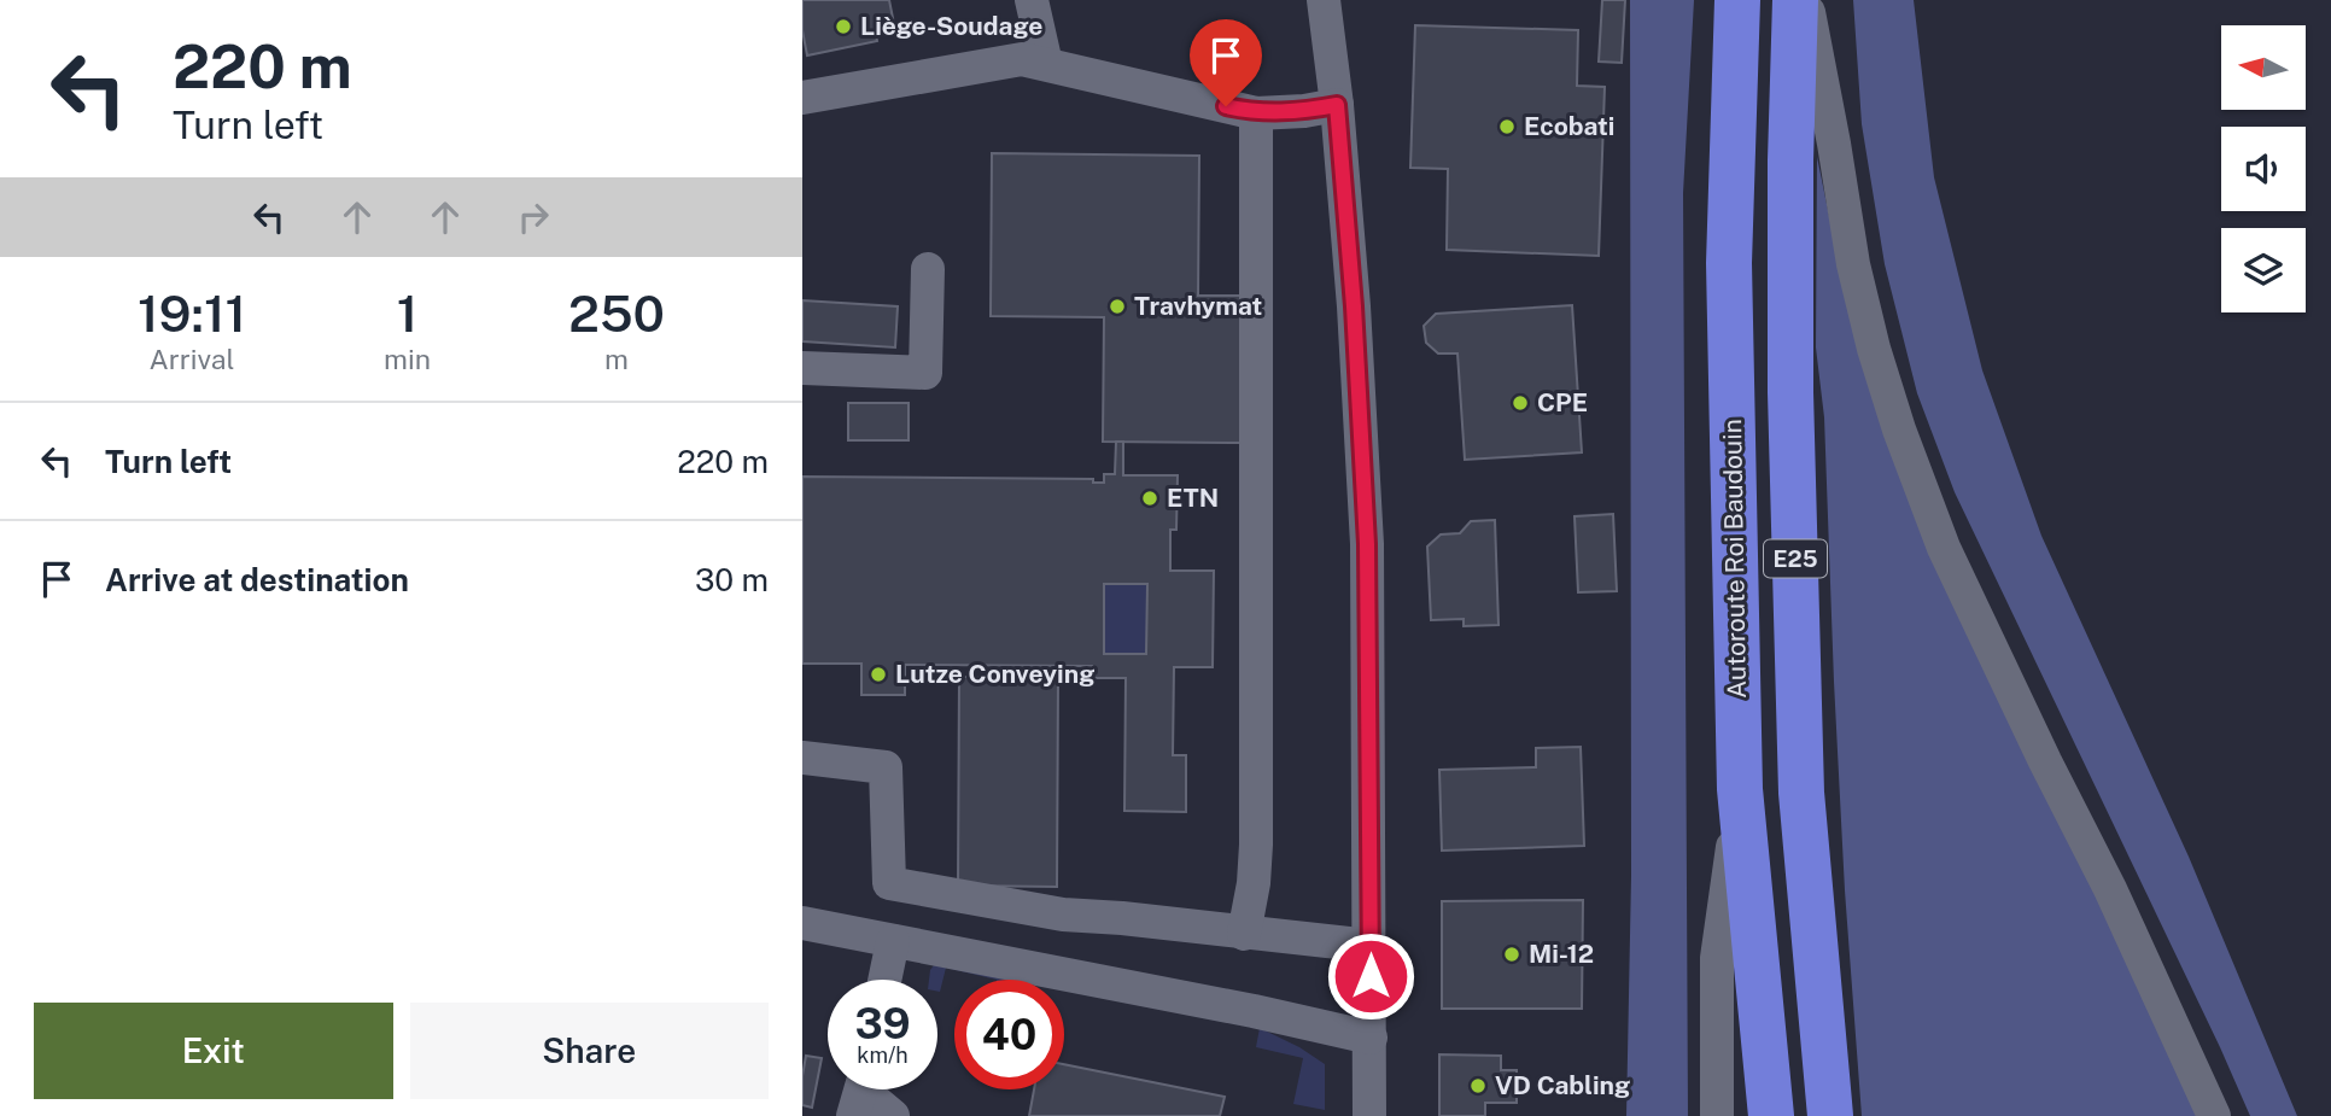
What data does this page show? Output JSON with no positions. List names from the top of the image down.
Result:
{
  "streets": {
    "highway": ["Autoroute Roi Baudouin", "E25"]
  },
  "places": [
    "Liège-Soudage",
    "Ecobati",
    "Travhymat",
    "CPE",
    "ETN",
    "Lutze Conveying",
    "Mi-12",
    "VD Cabling"
  ],
  "north": "left",
  "page": {
    "turn": ["220 m", "Turn left"],
    "eta": [
      "19:11",
      "Arrival",
      "1",
      "min",
      "250",
      "m"
    ],
    "list": [
      {
        "name": "Turn left",
        "value": "220 m"
      },
      {
        "name": "Arrive at destination",
        "value": "30 m"
      }
    ],
    "speed": "39 km/h",
    "limit": "40",
    "buttons": ["Exit", "Share"]
  }
}
